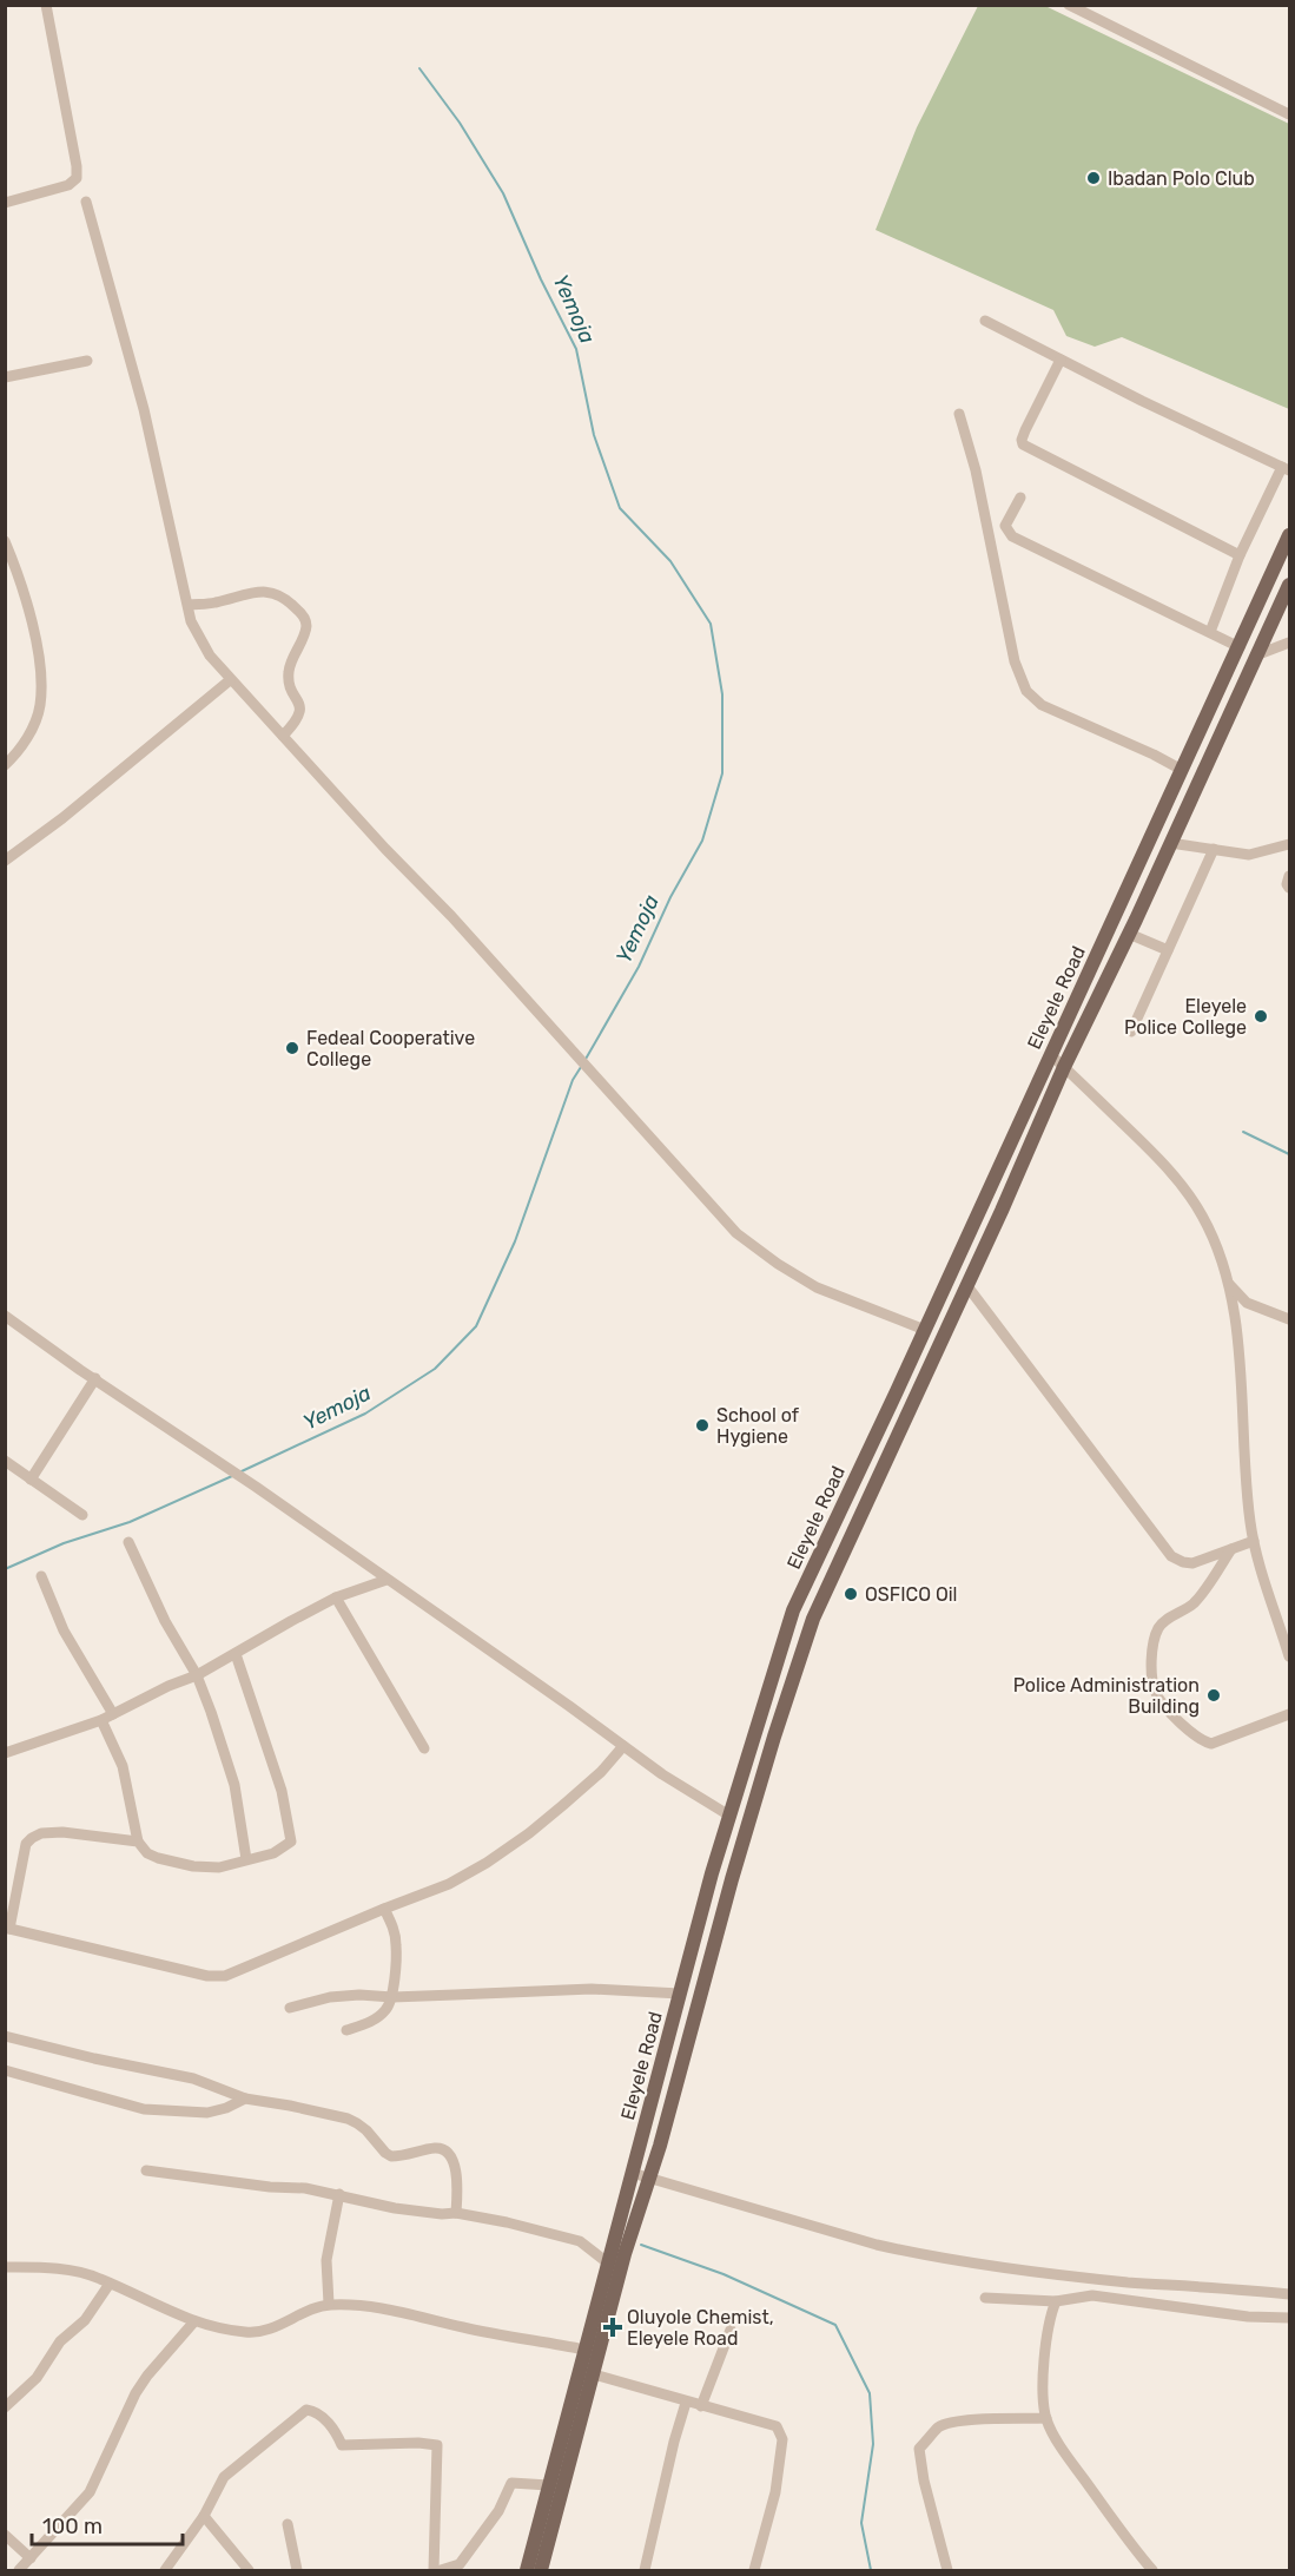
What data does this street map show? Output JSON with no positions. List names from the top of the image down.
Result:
{
  "streets": {
    "main road": ["Eleyele Road"]
  },
  "water": ["Yemoja"],
  "places": {
    "other": [
      "Ibadan Polo Club",
      "Eleyele Police College",
      "Fedeal Cooperative College",
      "School of Hygiene",
      "OSFICO Oil",
      "Police Administration Building"
    ],
    "health": ["Oluyole Chemist, Eleyele Road"]
  },
  "scale_bar": "100 m"
}
